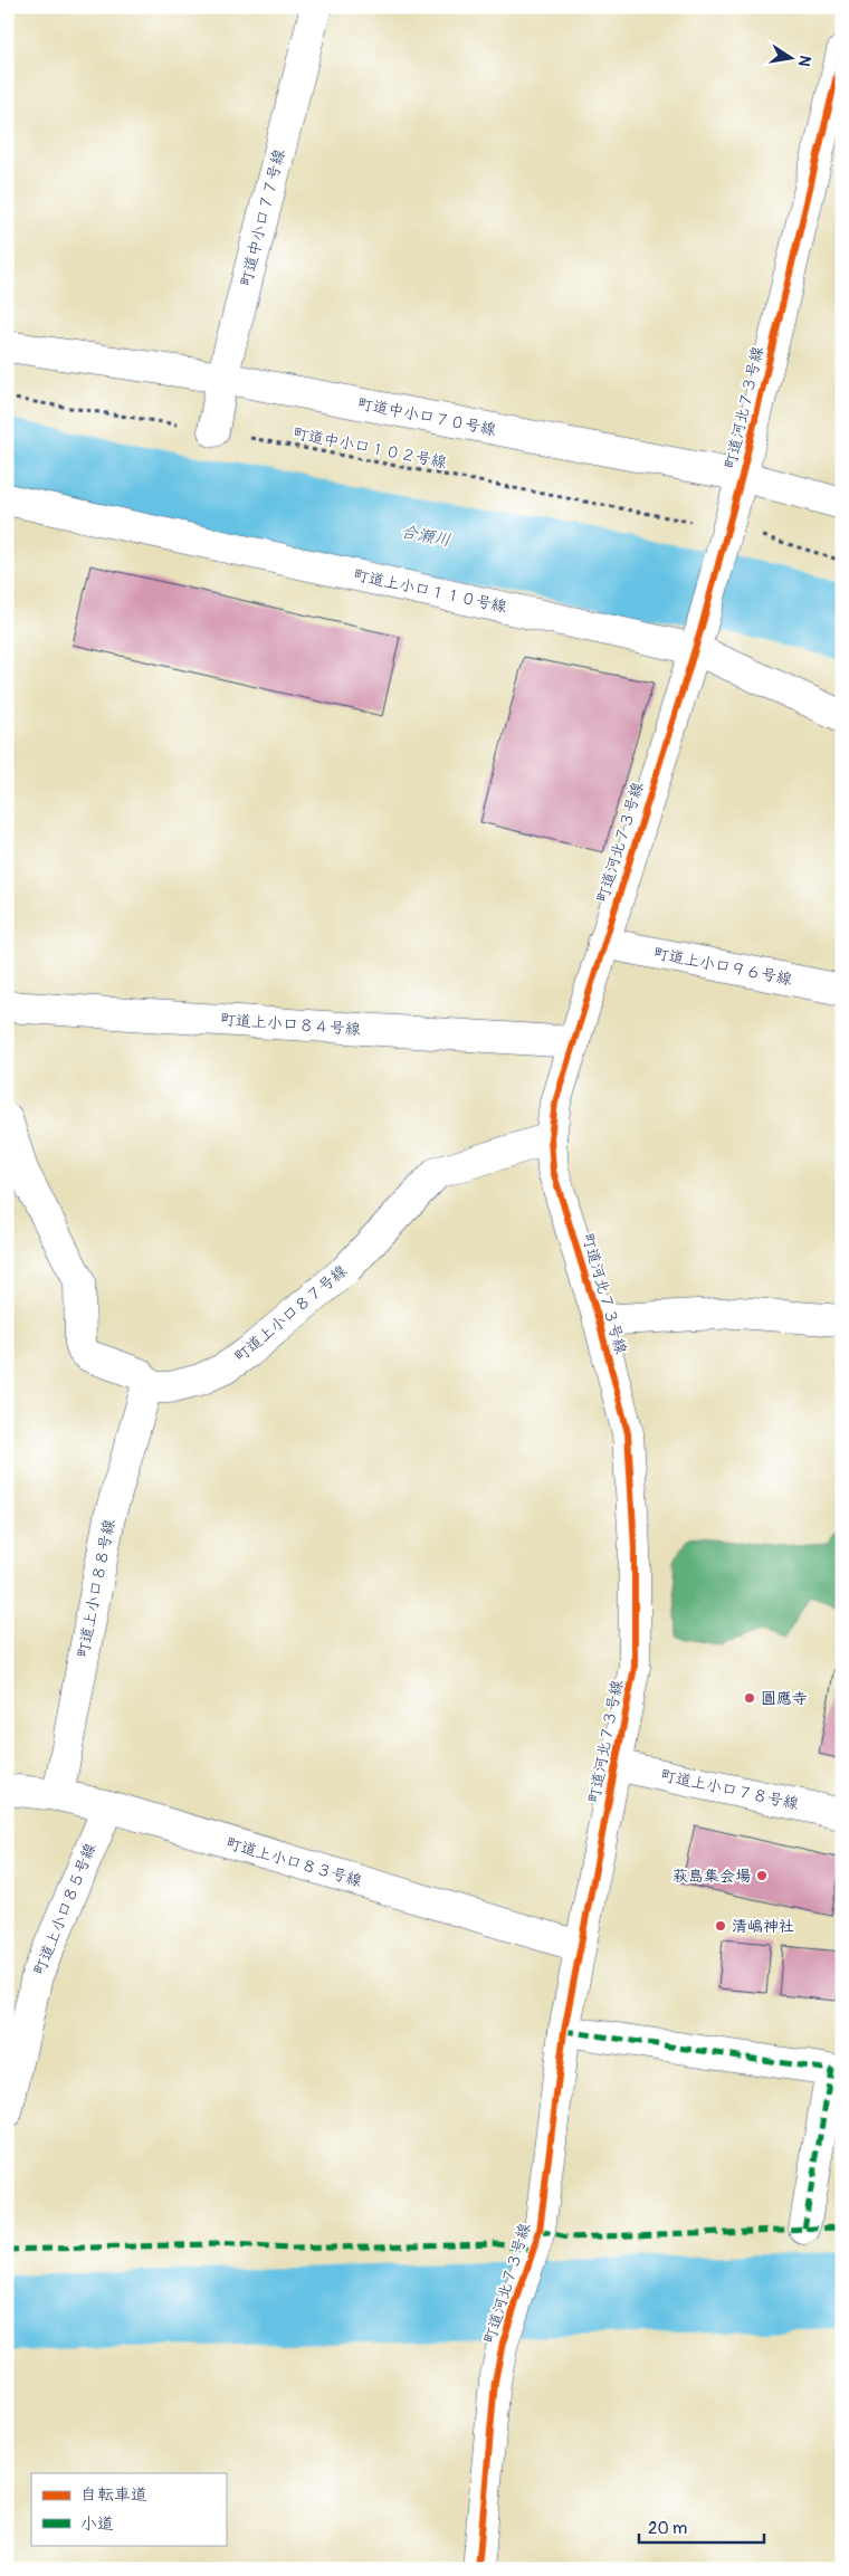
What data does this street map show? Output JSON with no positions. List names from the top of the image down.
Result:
{
  "streets": {
    "street": [
      "町道中小口７７号線",
      "町道河北７３号線",
      "町道中小口７０号線",
      "町道上小口１１０号線",
      "町道上小口９６号線",
      "町道上小口８４号線",
      "町道上小口８７号線",
      "町道上小口８８号線",
      "町道上小口７８号線",
      "町道上小口８３号線",
      "町道上小口８５号線"
    ],
    "path": ["町道中小口１０２号線"]
  },
  "crossings": [
    ["町道中小口７７号線", "町道中小口７０号線"],
    ["町道中小口７７号線", "町道中小口１０２号線"],
    ["町道河北７３号線", "町道中小口７０号線"],
    ["町道河北７３号線", "町道中小口１０２号線"],
    ["町道河北７３号線", "町道上小口１１０号線"],
    ["町道河北７３号線", "町道上小口９６号線"],
    ["町道河北７３号線", "町道上小口８４号線"],
    ["町道河北７３号線", "町道上小口８７号線"],
    ["町道河北７３号線", "町道上小口７８号線"],
    ["町道河北７３号線", "町道上小口８３号線"],
    ["町道上小口８７号線", "町道上小口８８号線"],
    ["町道上小口８８号線", "町道上小口８３号線"],
    ["町道上小口８３号線", "町道上小口８５号線"]
  ],
  "water": ["合瀬川"],
  "places": ["圓應寺", "萩島集会場", "清嶋神社"],
  "legend": ["自転車道", "小道"],
  "scale_bar": "20 m",
  "north": "right"
}
